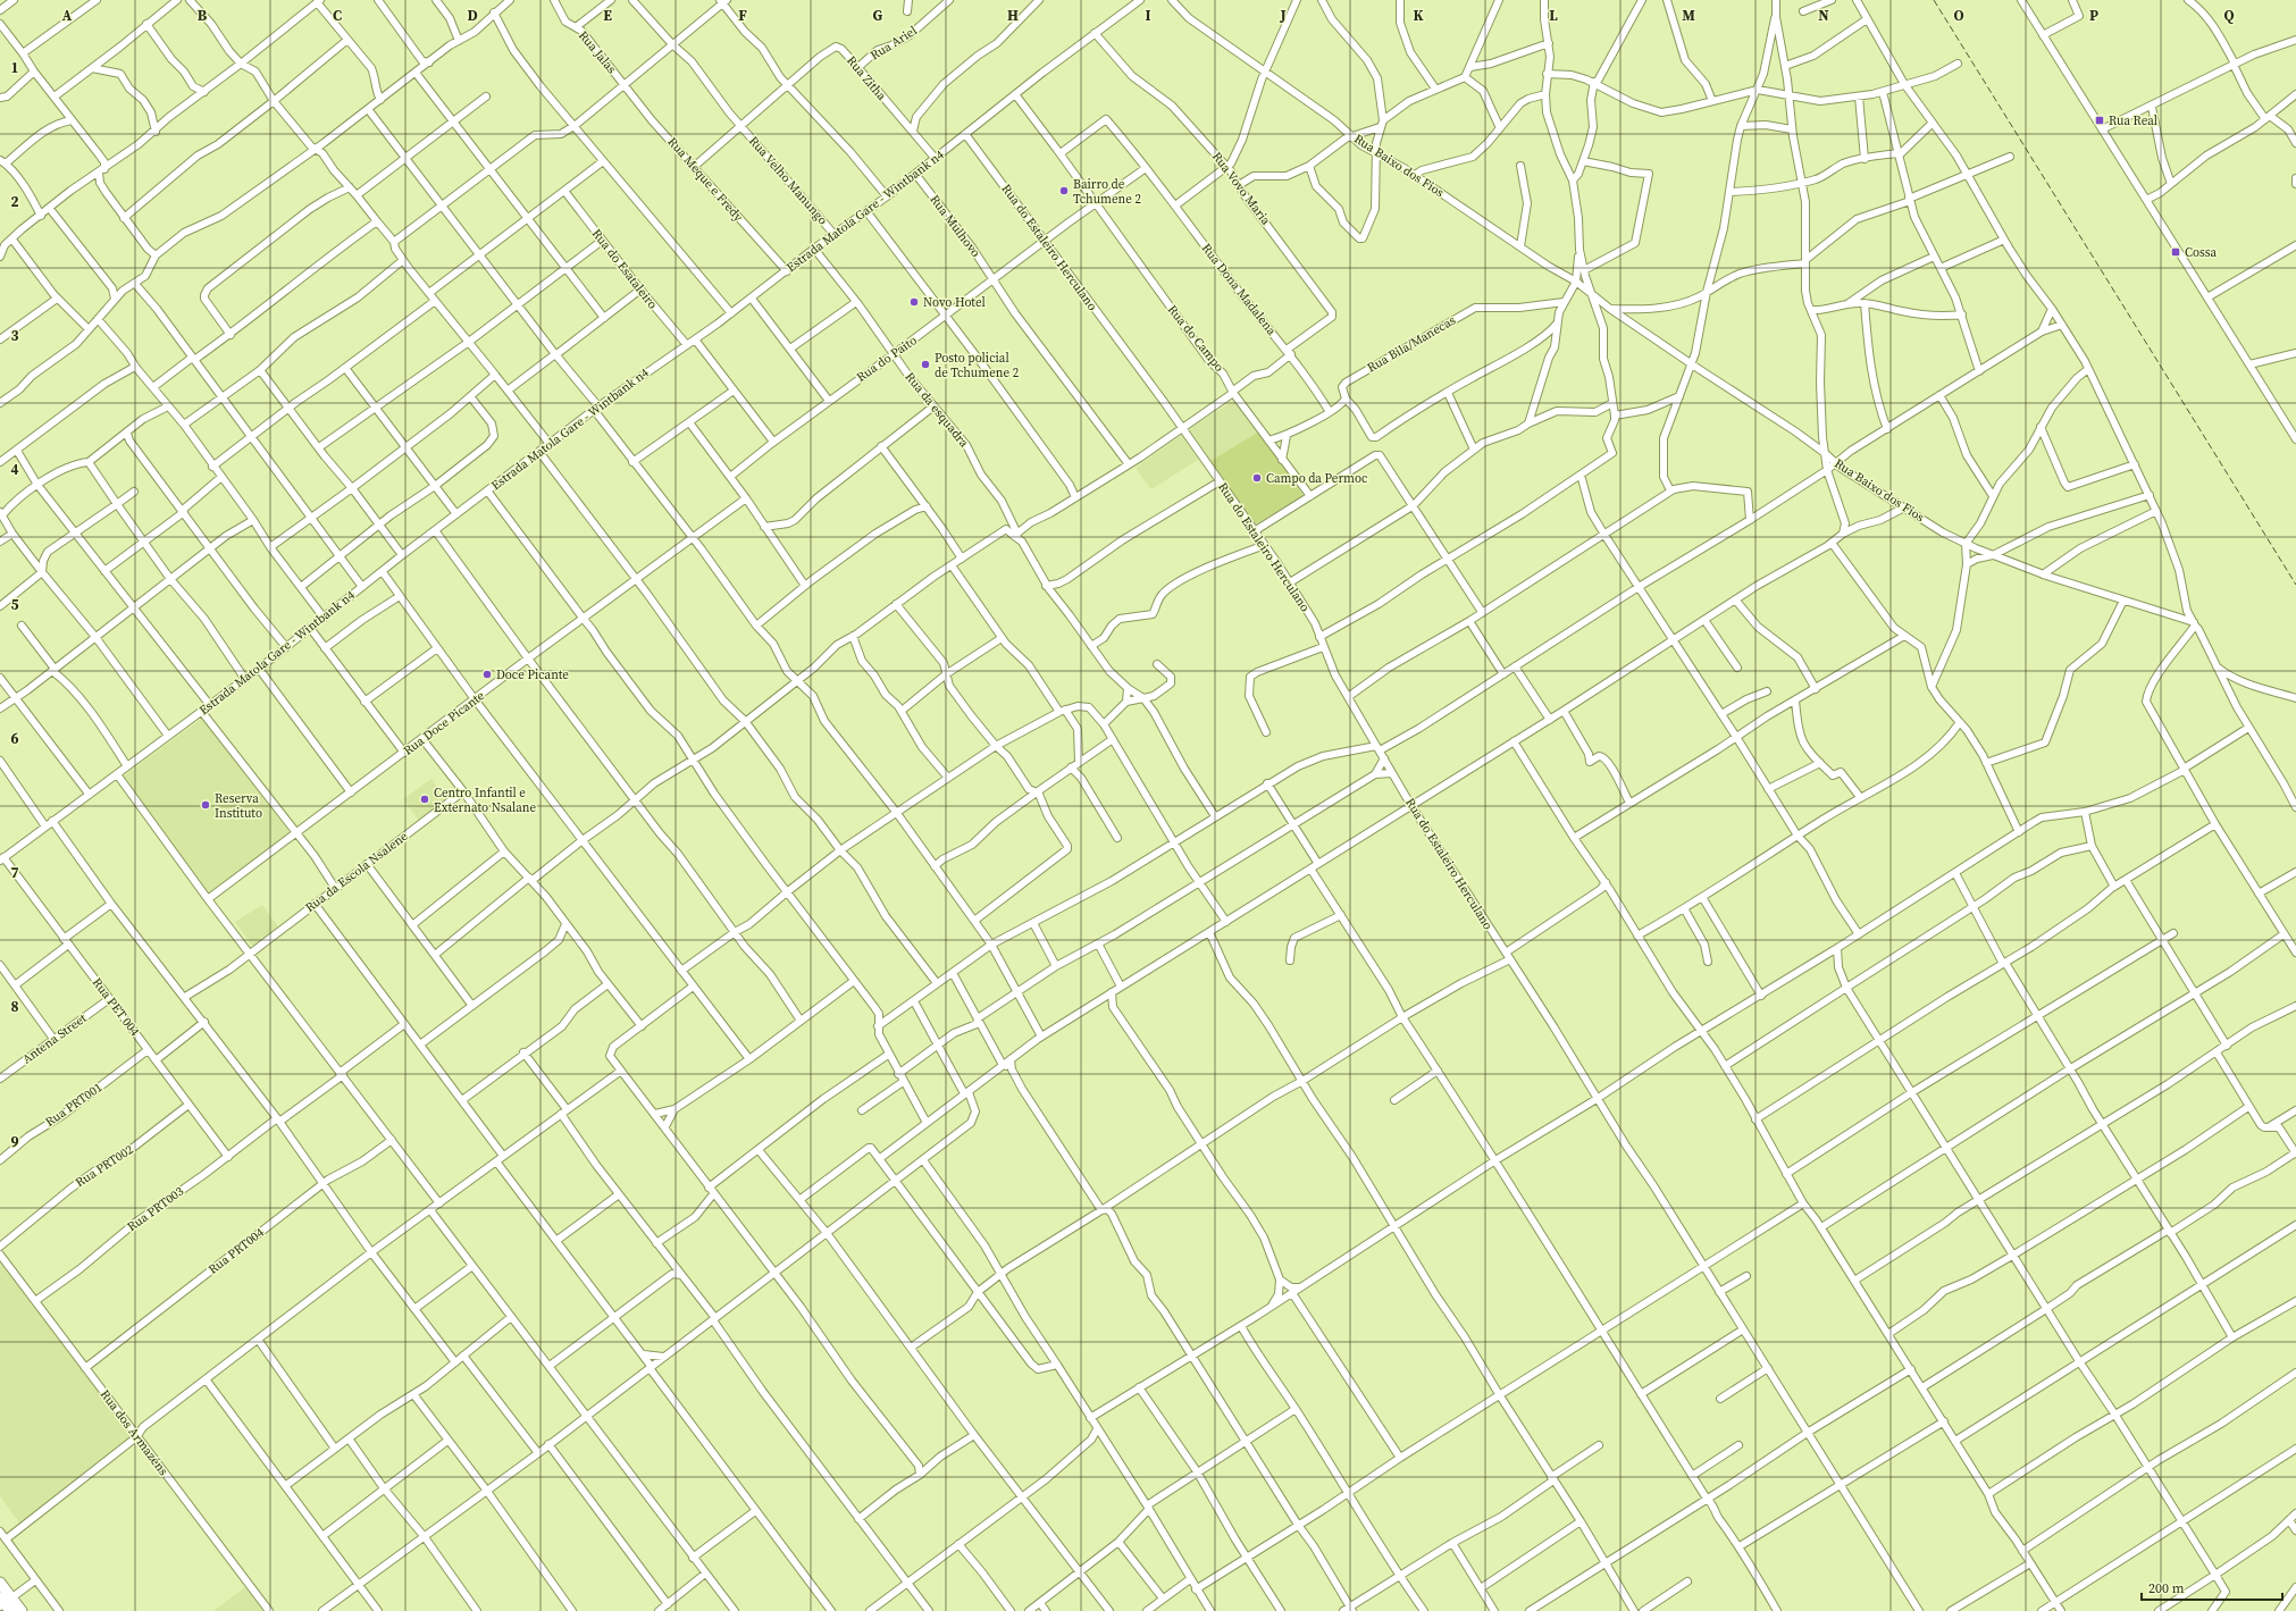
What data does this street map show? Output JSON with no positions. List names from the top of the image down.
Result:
{
  "streets": {
    "street": [
      "Rua Ariel",
      "Rua Jalas",
      "Rua Zitha",
      "Rua Baixo dos Fios",
      "Rua Meque e Fredy",
      "Rua Velho Manungo",
      "Rua Vovo Maria",
      "Estrada Matola Gare - Wintbank n4",
      "Rua Mulhovo",
      "Rua do Estaleiro Herculano",
      "Rua do Esataleiro",
      "Rua Dona Madalena",
      "Rua do Campo",
      "Rua Bila/Manecas",
      "Rua do Paito",
      "Rua da esquadra",
      "Rua Doce Picante",
      "Rua da Escola Nsalene",
      "Rua PET 004",
      "Antena Street",
      "Rua PRT001",
      "Rua PRT002",
      "Rua PRT003",
      "Rua PRT004",
      "Rua dos Armazéns"
    ]
  },
  "crossings": [
    ["Rua Ariel", "Rua Zitha"],
    ["Rua Jalas", "Rua Meque e Fredy"],
    ["Rua Zitha", "Rua Meque e Fredy"],
    ["Rua Zitha", "Rua Velho Manungo"],
    ["Rua Zitha", "Estrada Matola Gare - Wintbank n4"],
    ["Rua Meque e Fredy", "Estrada Matola Gare - Wintbank n4"],
    ["Rua Velho Manungo", "Estrada Matola Gare - Wintbank n4"],
    ["Rua Vovo Maria", "Estrada Matola Gare - Wintbank n4"],
    ["Rua Vovo Maria", "Rua Dona Madalena"],
    ["Estrada Matola Gare - Wintbank n4", "Rua Mulhovo"],
    ["Estrada Matola Gare - Wintbank n4", "Rua do Estaleiro Herculano"],
    ["Estrada Matola Gare - Wintbank n4", "Rua do Esataleiro"],
    ["Estrada Matola Gare - Wintbank n4", "Rua do Campo"],
    ["Estrada Matola Gare - Wintbank n4", "Rua da esquadra"],
    ["Estrada Matola Gare - Wintbank n4", "Rua PET 004"],
    ["Rua Mulhovo", "Rua do Paito"],
    ["Rua do Estaleiro Herculano", "Rua do Paito"],
    ["Rua Dona Madalena", "Rua do Campo"],
    ["Rua Dona Madalena", "Rua do Paito"],
    ["Rua do Campo", "Rua do Paito"],
    ["Rua do Paito", "Rua da esquadra"],
    ["Rua PET 004", "Antena Street"],
    ["Rua PET 004", "Rua PRT001"],
    ["Rua PET 004", "Rua PRT002"],
    ["Rua PET 004", "Rua PRT003"],
    ["Rua PRT003", "Rua dos Armazéns"],
    ["Rua PRT004", "Rua dos Armazéns"]
  ],
  "places": {
    "transit": ["Rua Real", "Cossa"],
    "other": [
      "Bairro de Tchumene 2",
      "Novo Hotel",
      "Posto policial de Tchumene 2",
      "Campo da Permoc",
      "Doce Picante",
      "Centro Infantil e Externato Nsalane",
      "Reserva Instituto"
    ]
  },
  "scale_bar": "200 m",
  "grid": {
    "columns": [
      "A",
      "B",
      "C",
      "D",
      "E",
      "F",
      "G",
      "H",
      "I",
      "J",
      "K",
      "L",
      "M",
      "N",
      "O",
      "P",
      "Q"
    ],
    "rows": [
      "1",
      "2",
      "3",
      "4",
      "5",
      "6",
      "7",
      "8",
      "9"
    ]
  }
}
